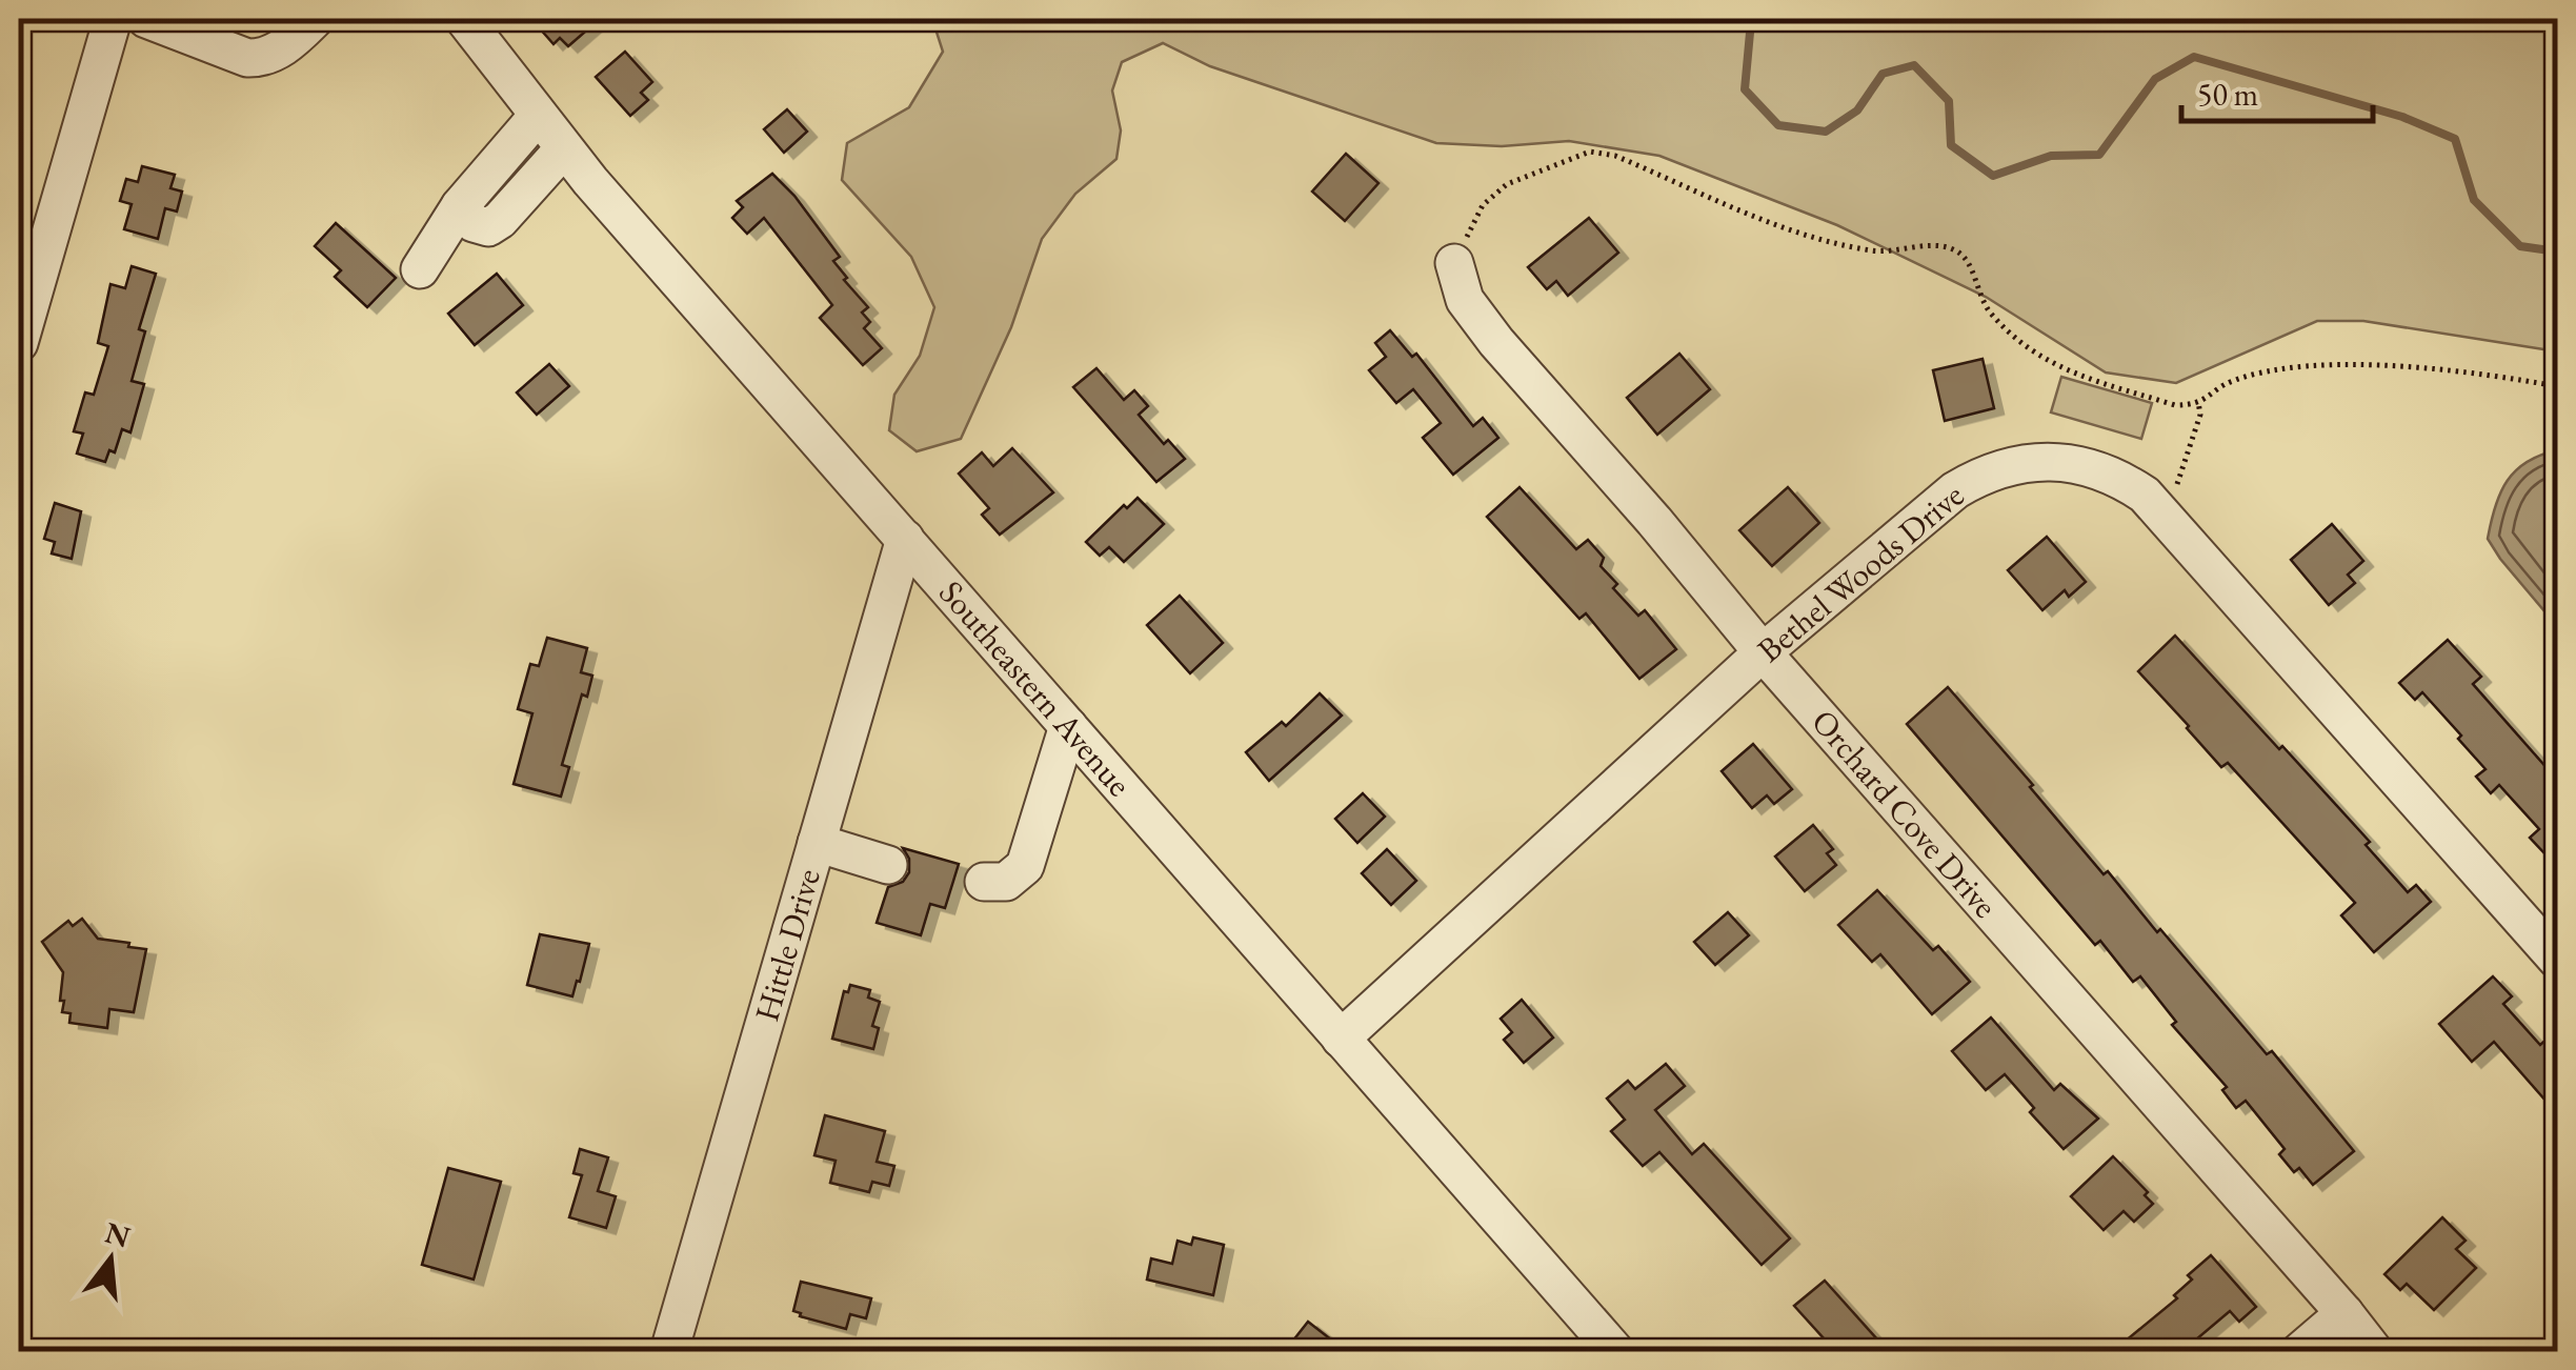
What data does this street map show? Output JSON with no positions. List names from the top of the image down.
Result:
{
  "streets": {
    "street": [
      "Bethel Woods Drive",
      "Southeastern Avenue",
      "Orchard Cove Drive",
      "Hittle Drive"
    ]
  },
  "crossings": [
    ["Bethel Woods Drive", "Southeastern Avenue"],
    ["Bethel Woods Drive", "Orchard Cove Drive"],
    ["Southeastern Avenue", "Hittle Drive"]
  ],
  "scale_bar": "50 m",
  "north": "top"
}
